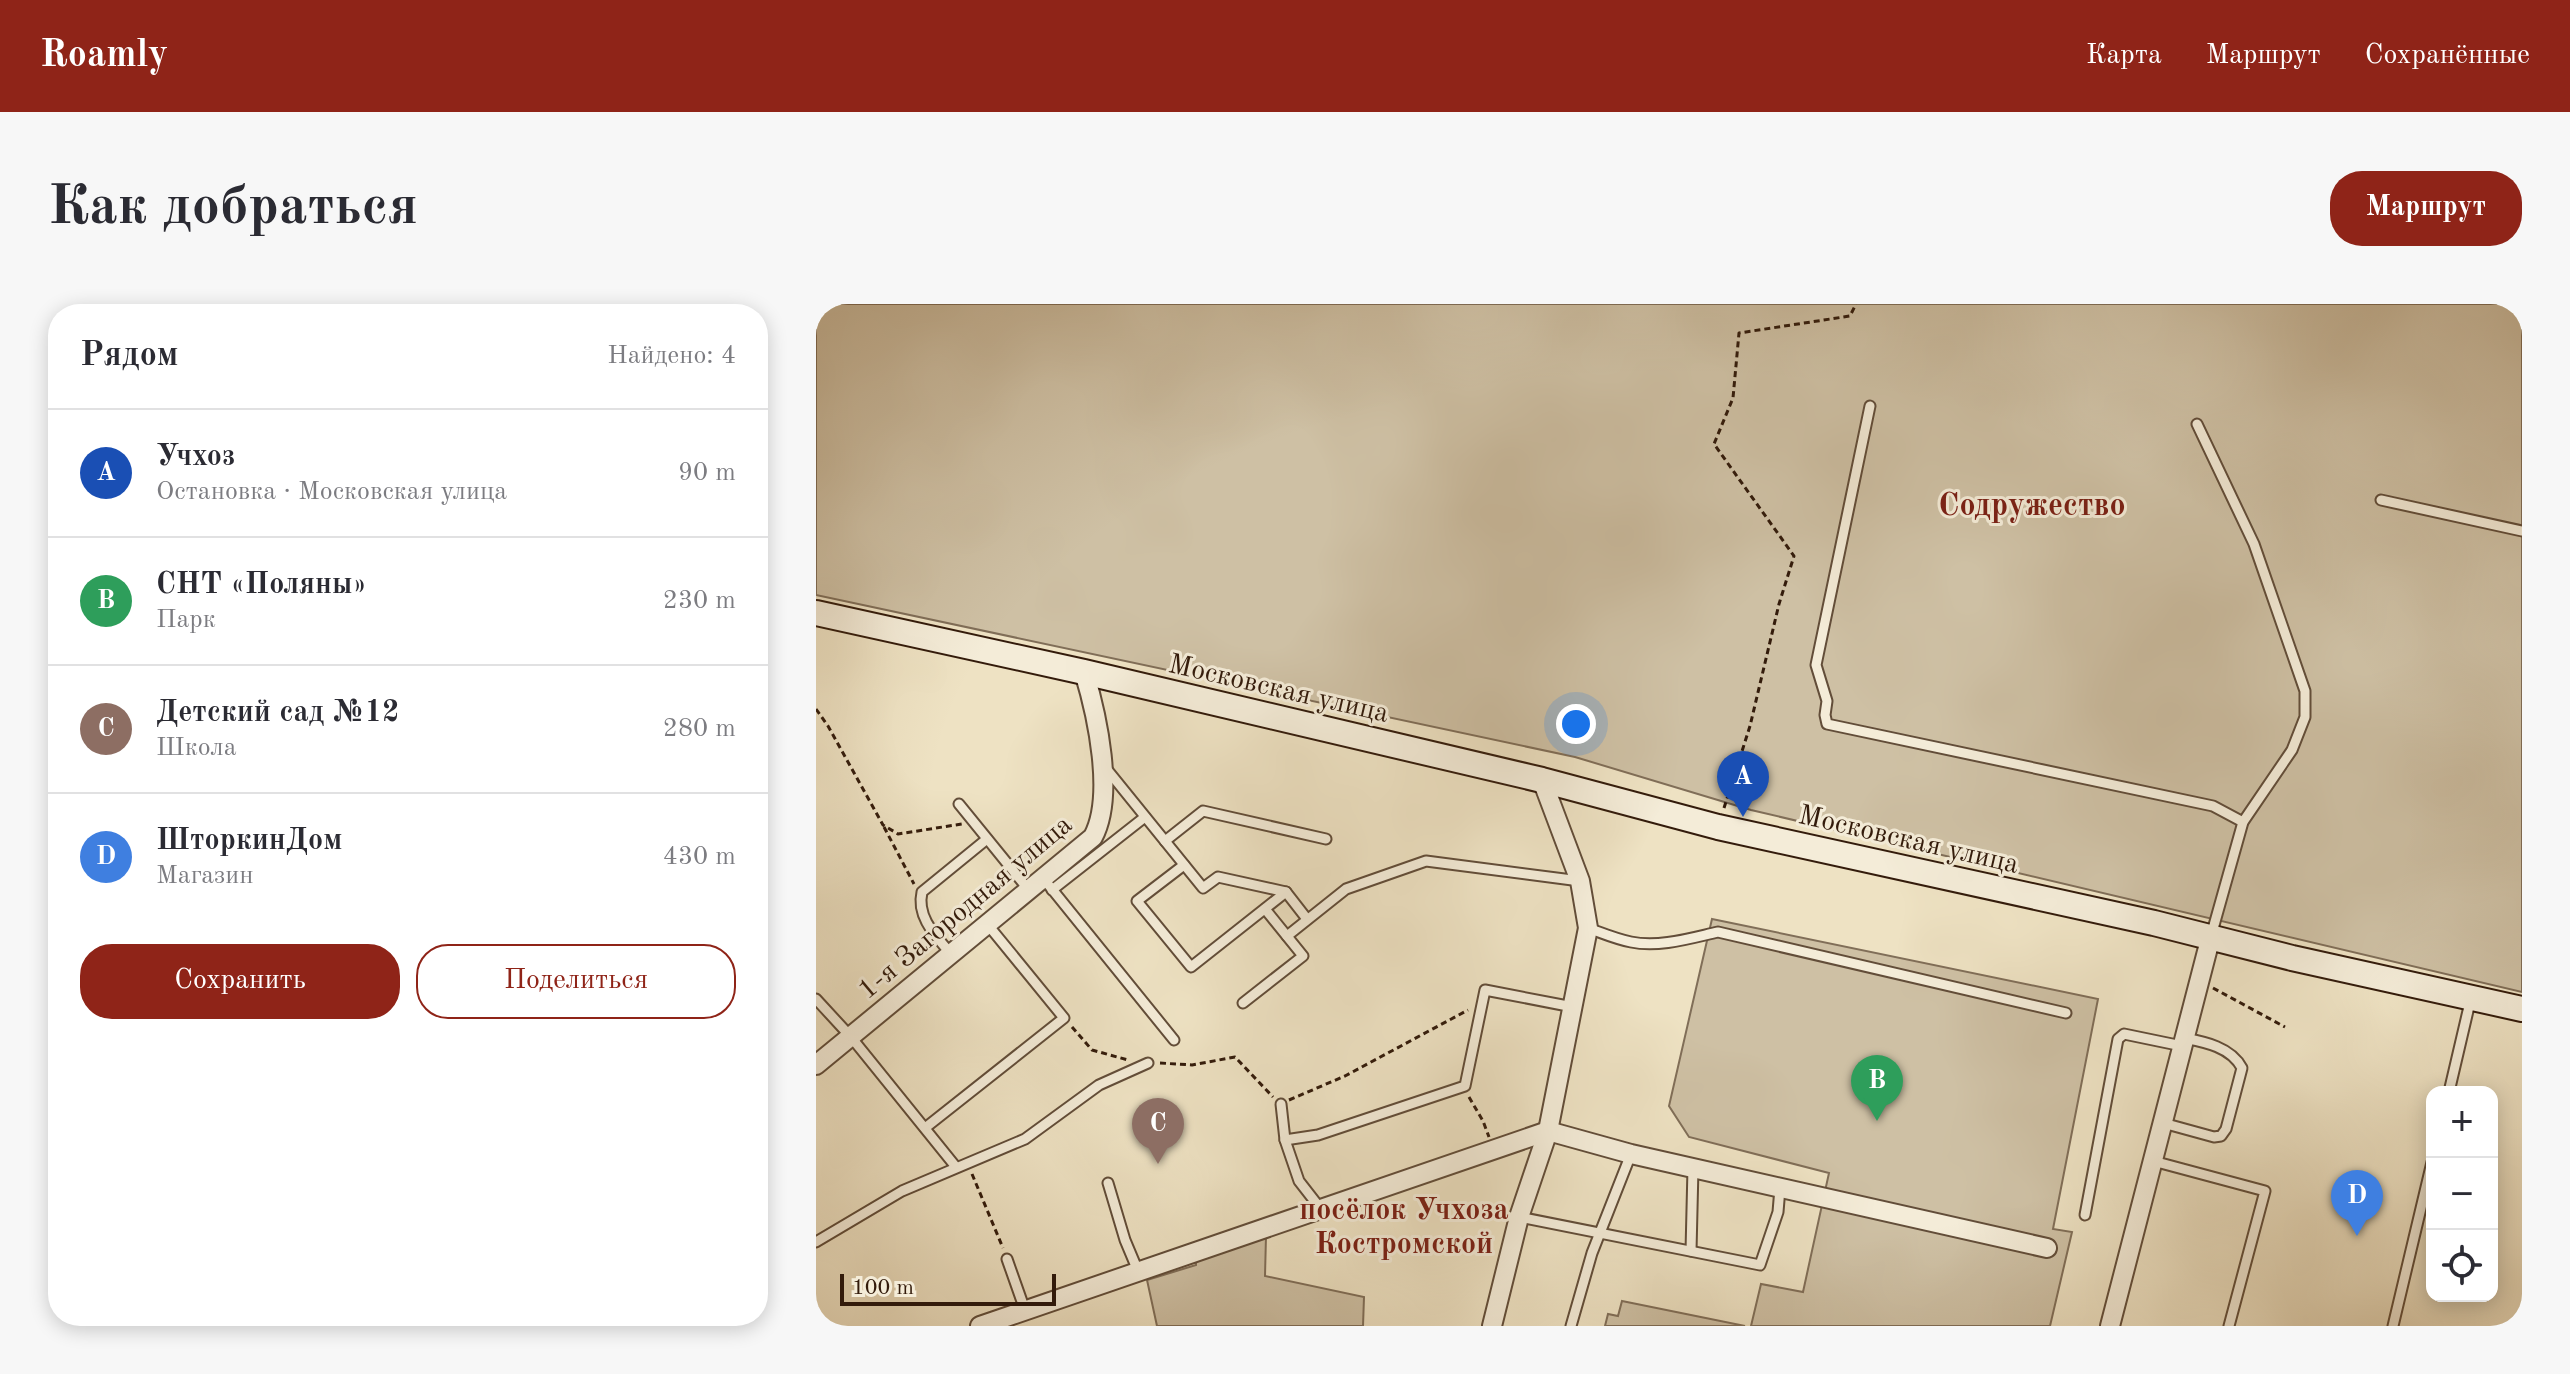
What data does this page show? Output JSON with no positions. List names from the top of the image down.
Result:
{
  "streets": {
    "main road": ["Московская улица"],
    "street": ["1-я Загородная улица"]
  },
  "crossings": [
    ["Московская улица", "1-я Загородная улица"]
  ],
  "districts": ["Содружество", "посёлок Учхоза Костромской"],
  "scale_bar": "100 m",
  "page": {
    "header": "Roamly",
    "nav": ["Карта", "Маршрут", "Сохранённые"],
    "buttons": [
      "Маршрут",
      ["Сохранить", "Поделиться"]
    ],
    "title": "Как добраться",
    "heading": ["Рядом", "Найдено: 4"],
    "list": [
      {
        "mark": "A",
        "name": "Учхоз",
        "note": "Остановка · Московская улица",
        "value": "90 m"
      },
      {
        "mark": "B",
        "name": "СНТ «Поляны»",
        "note": "Парк",
        "value": "230 m"
      },
      {
        "mark": "C",
        "name": "Детский сад №12",
        "note": "Школа",
        "value": "280 m"
      },
      {
        "mark": "D",
        "name": "ШторкинДом",
        "note": "Магазин",
        "value": "430 m"
      }
    ],
    "pins": [
      "A",
      "B",
      "C",
      "D"
    ],
    "map_buttons": ["+", "−"],
    "scale": "100 m"
  }
}
